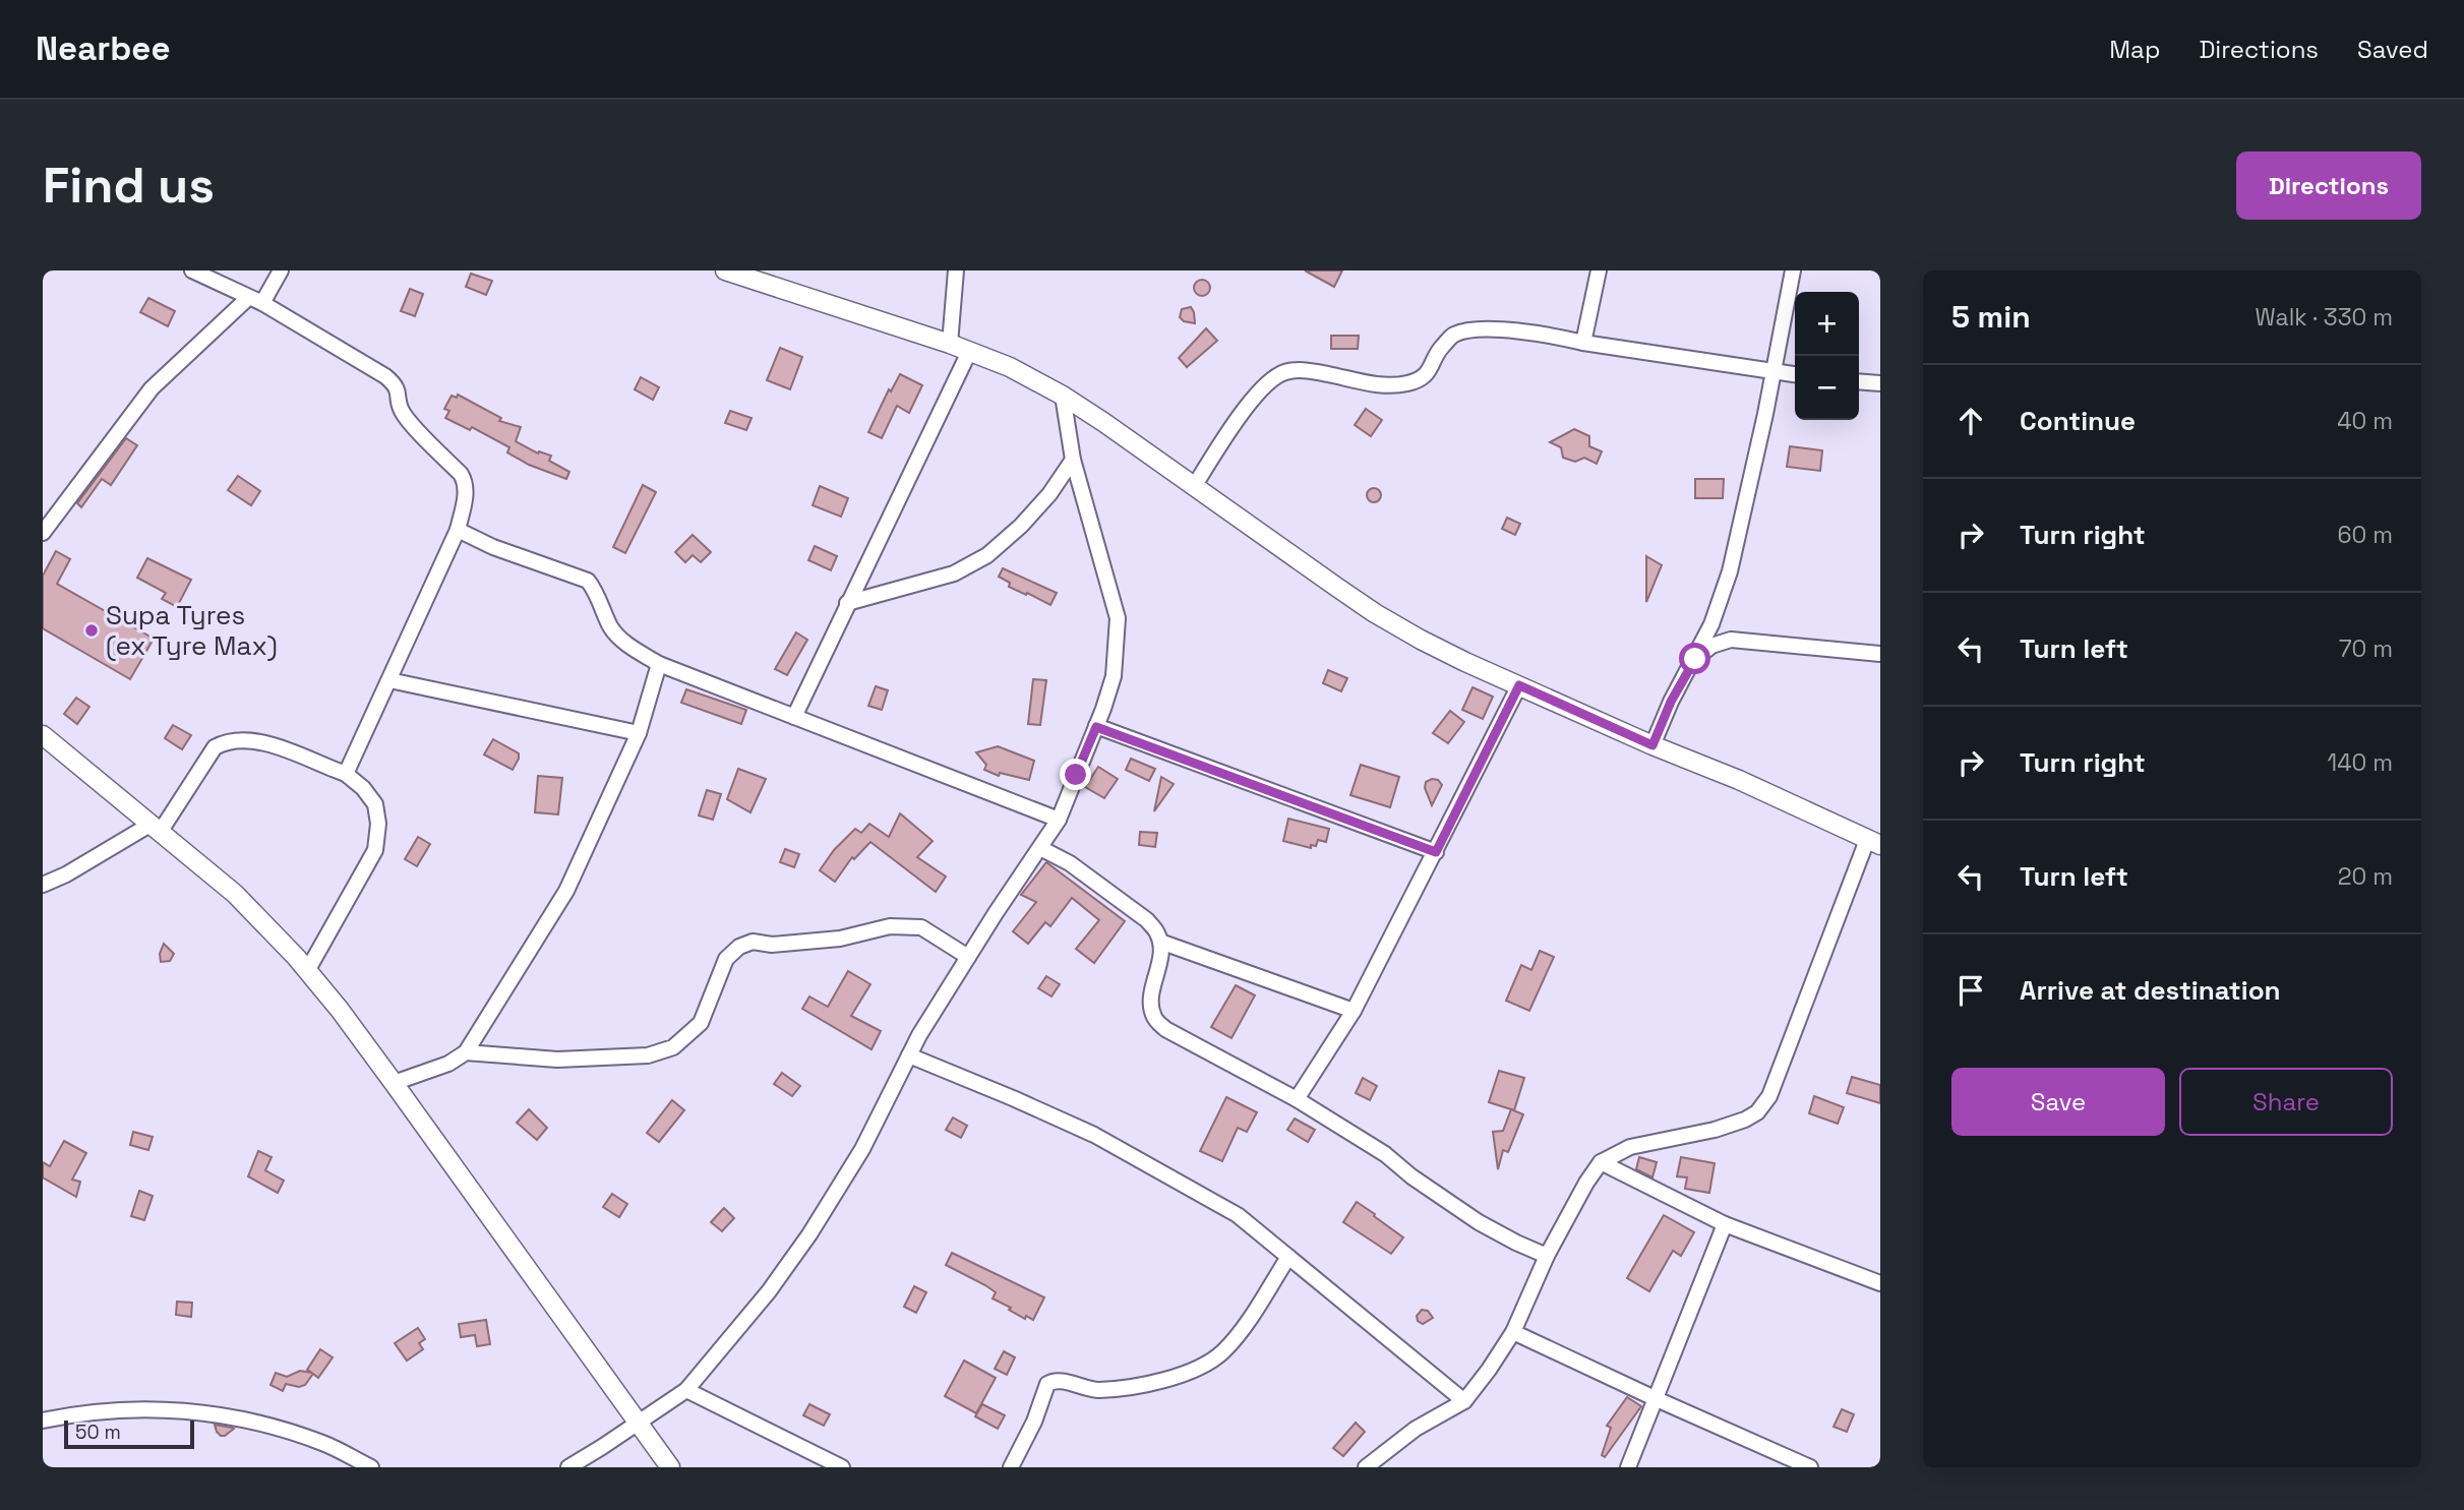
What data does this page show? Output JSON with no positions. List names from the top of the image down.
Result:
{
  "places": ["Supa Tyres (ex Tyre Max)"],
  "scale_bar": "50 m",
  "page": {
    "header": "Nearbee",
    "nav": ["Map", "Directions", "Saved"],
    "buttons": [
      "Directions",
      ["Save", "Share"]
    ],
    "title": "Find us",
    "heading": ["5 min", "Walk · 330 m"],
    "map_buttons": ["+", "−"],
    "list": [
      ["Continue", "40 m"],
      ["Turn right", "60 m"],
      ["Turn left", "70 m"],
      ["Turn right", "140 m"],
      ["Turn left", "20 m"],
      "Arrive at destination"
    ],
    "scale": "50 m"
  }
}
